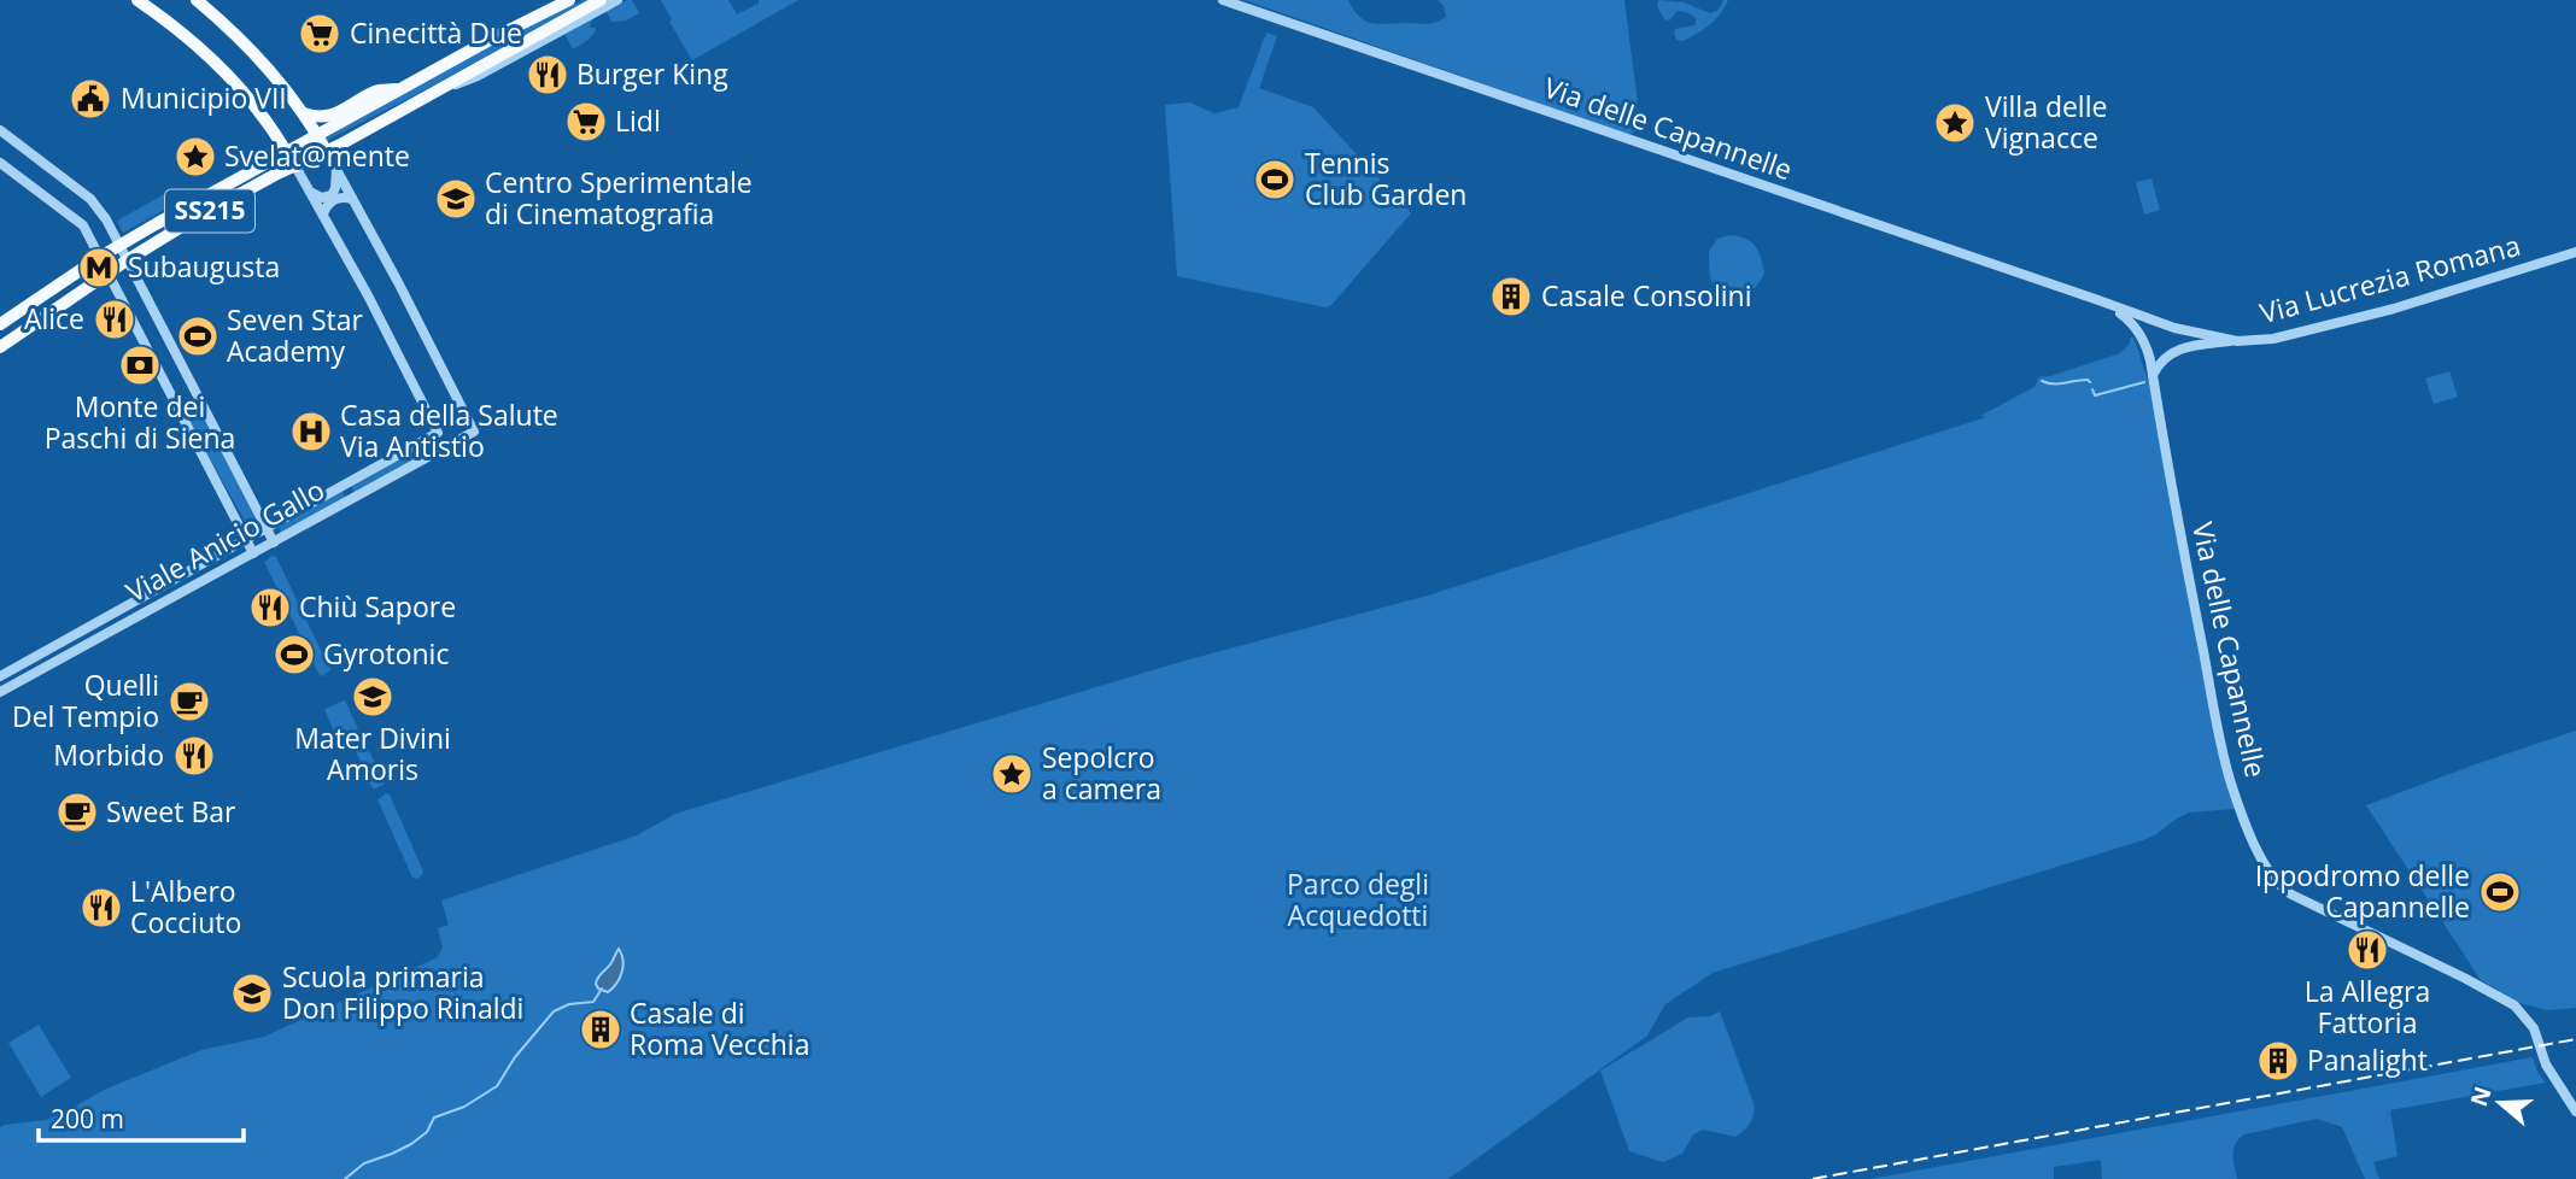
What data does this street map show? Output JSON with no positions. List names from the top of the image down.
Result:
{
  "streets": {
    "main road": ["SS215"],
    "street": ["Via delle Capannelle", "Via Lucrezia Romana", "Viale Anicio Gallo"]
  },
  "crossings": [
    ["Via delle Capannelle", "Via Lucrezia Romana"]
  ],
  "parks": ["Parco degli Acquedotti"],
  "places": {
    "supermarket": ["Cinecittà Due", "Lidl"],
    "restaurant": [
      "Burger King",
      "Alice",
      "Chiù Sapore",
      "Morbido",
      "L'Albero Cocciuto",
      "La Allegra Fattoria"
    ],
    "public building": ["Municipio VII"],
    "place": ["Villa delle Vignacce", "Svelat@mente", "Sepolcro a camera"],
    "sports": [
      "Tennis Club Garden",
      "Seven Star Academy",
      "Gyrotonic",
      "Ippodromo delle Capannelle"
    ],
    "school or university": ["Centro Sperimentale di Cinematografia", "Mater Divini Amoris", "Scuola primaria Don Filippo Rinaldi"],
    "metro station": ["Subaugusta"],
    "building": ["Casale Consolini", "Casale di Roma Vecchia", "Panalight"],
    "bank": ["Monte dei Paschi di Siena"],
    "hospital": ["Casa della Salute Via Antistio"],
    "cafe": ["Quelli Del Tempio", "Sweet Bar"]
  },
  "scale_bar": "200 m",
  "north": "left"
}
